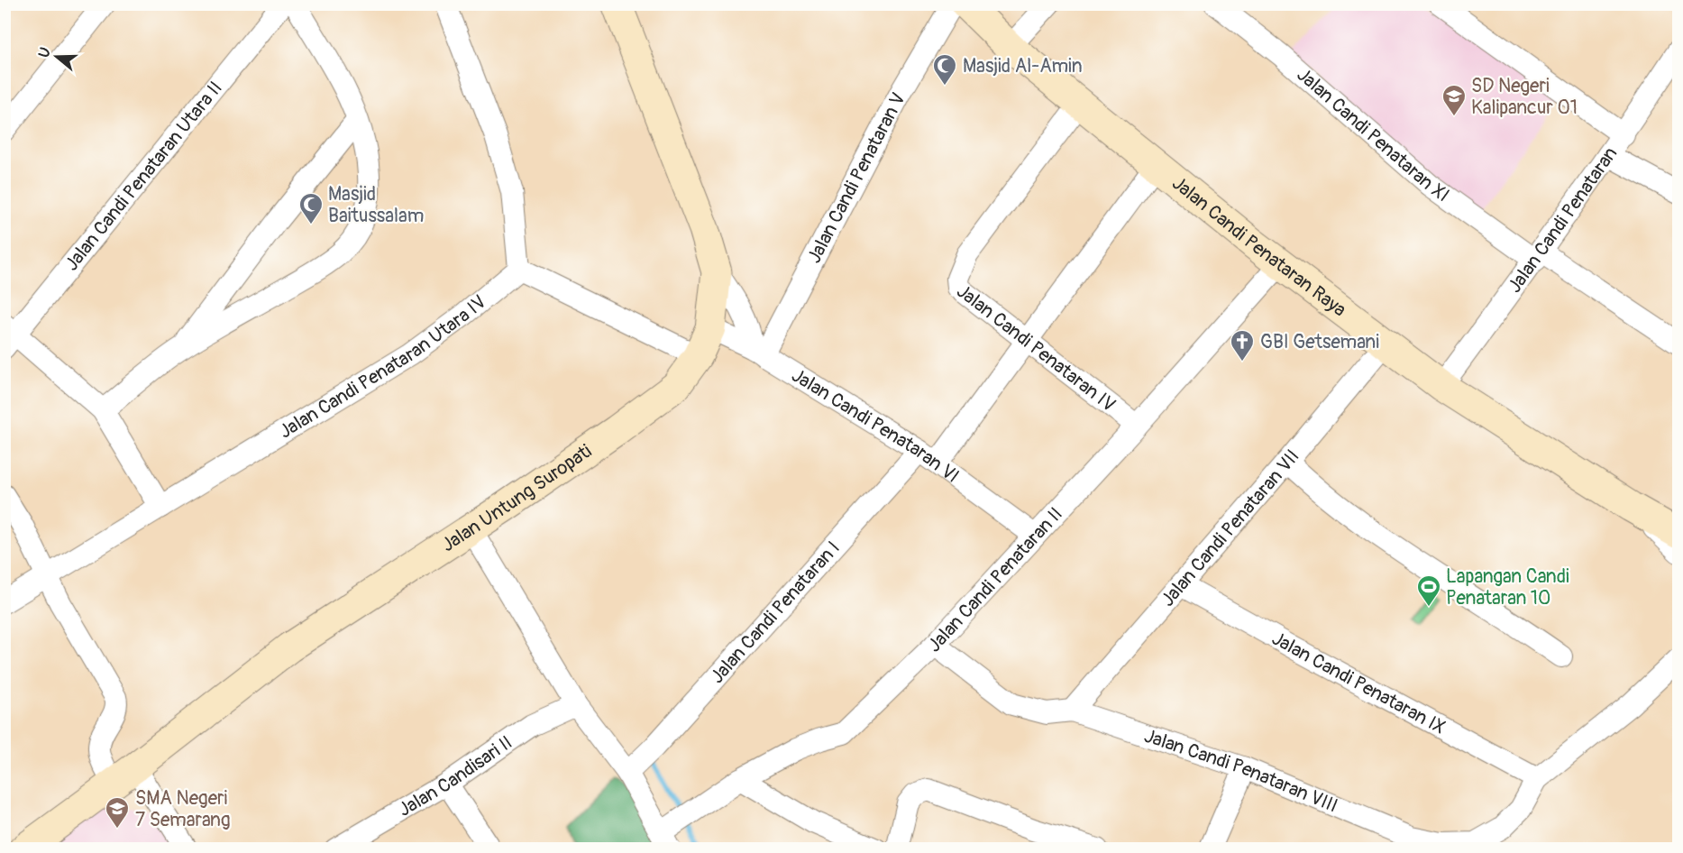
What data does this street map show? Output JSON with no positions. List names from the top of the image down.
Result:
{
  "streets": {
    "main road": ["Jalan Candi Penataran Raya", "Jalan Untung Suropati"],
    "street": [
      "Jalan Candi Penataran XI",
      "Jalan Candi Penataran Utara II",
      "Jalan Candi Penataran V",
      "Jalan Candi Penataran",
      "Jalan Candi Penataran IV",
      "Jalan Candi Penataran Utara IV",
      "Jalan Candi Penataran VI",
      "Jalan Candi Penataran VII",
      "Jalan Candi Penataran II",
      "Jalan Candi Penataran I",
      "Jalan Candi Penataran IX",
      "Jalan Candi Penataran VIII",
      "Jalan Candisari II"
    ]
  },
  "crossings": [
    ["Jalan Candi Penataran XI", "Jalan Candi Penataran"],
    ["Jalan Candi Penataran V", "Jalan Candi Penataran VI"],
    ["Jalan Candi Penataran", "Jalan Candi Penataran Raya"],
    ["Jalan Candi Penataran Raya", "Jalan Candi Penataran IV"],
    ["Jalan Candi Penataran Raya", "Jalan Candi Penataran VII"],
    ["Jalan Candi Penataran Raya", "Jalan Candi Penataran II"],
    ["Jalan Candi Penataran Raya", "Jalan Candi Penataran I"],
    ["Jalan Candi Penataran IV", "Jalan Candi Penataran II"],
    ["Jalan Candi Penataran IV", "Jalan Candi Penataran I"],
    ["Jalan Candi Penataran VI", "Jalan Untung Suropati"],
    ["Jalan Candi Penataran VI", "Jalan Candi Penataran II"],
    ["Jalan Candi Penataran VI", "Jalan Candi Penataran I"],
    ["Jalan Candi Penataran VII", "Jalan Candi Penataran IX"],
    ["Jalan Candi Penataran VII", "Jalan Candi Penataran VIII"],
    ["Jalan Candi Penataran II", "Jalan Candi Penataran VIII"],
    ["Jalan Candi Penataran IX", "Jalan Candi Penataran VIII"]
  ],
  "places": {
    "mosque": ["Masjid Al-Amin", "Masjid Baitussalam"],
    "school or university": ["SD Negeri Kalipancur 01", "SMA Negeri 7 Semarang"],
    "church": ["GBI Getsemani"],
    "sports": ["Lapangan Candi Penataran 10"]
  },
  "north": "left"
}
